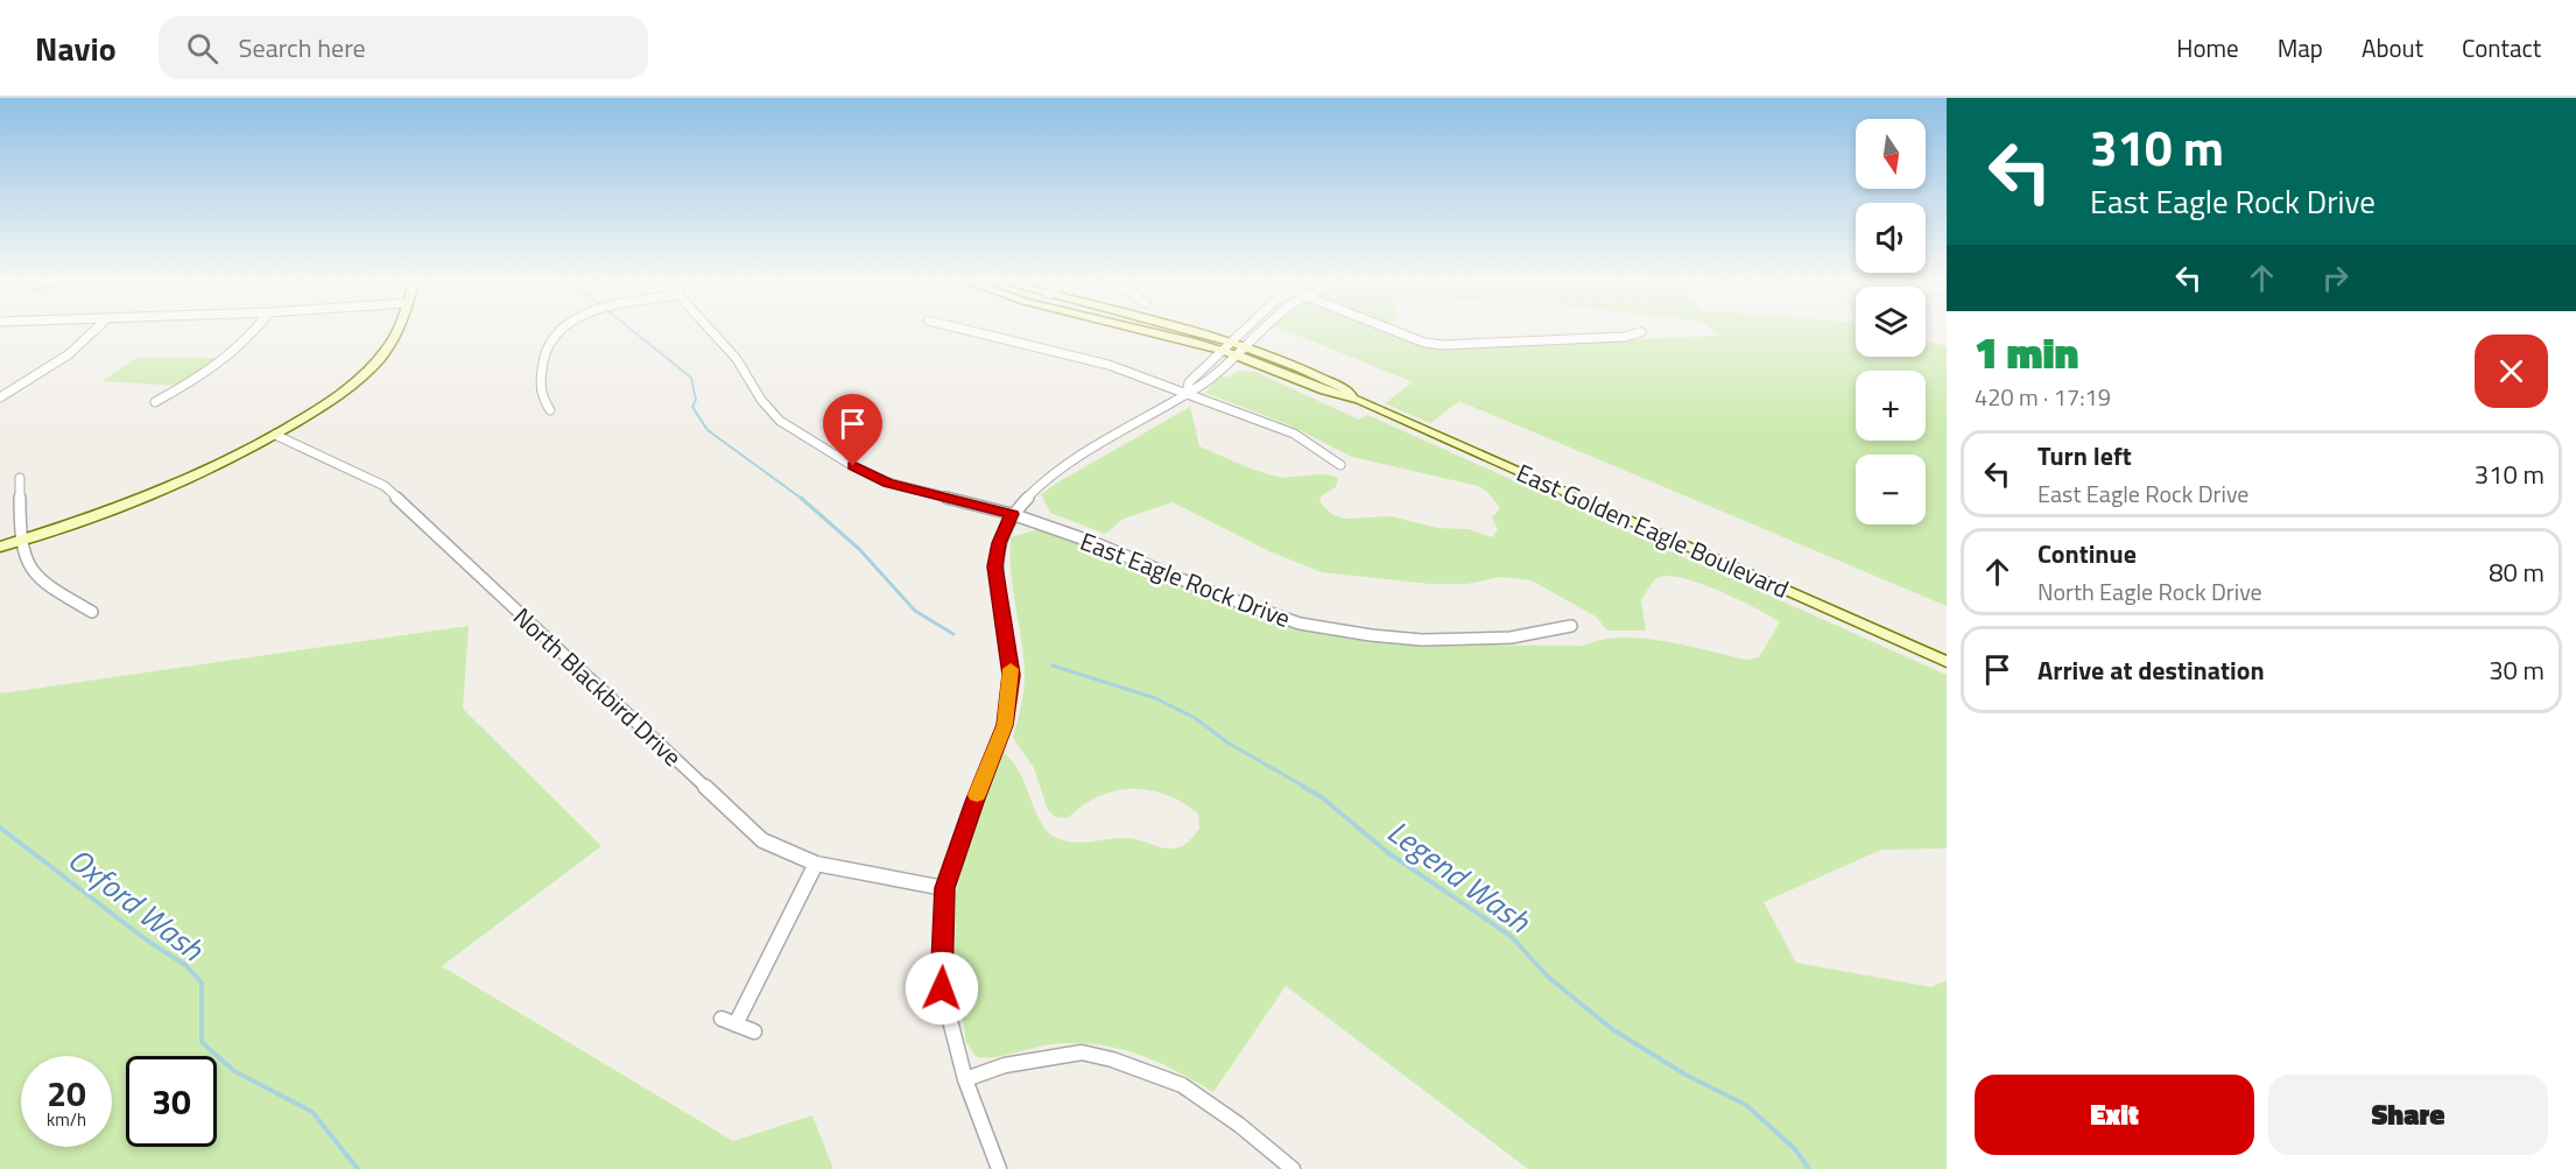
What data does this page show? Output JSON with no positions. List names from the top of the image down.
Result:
{
  "streets": {
    "street": ["East Golden Eagle Boulevard", "East Eagle Rock Drive", "North Blackbird Drive"]
  },
  "water": ["Legend Wash", "Oxford Wash"],
  "north": "bottom",
  "page": {
    "header": "Navio",
    "search": "Search here",
    "nav": [
      "Home",
      "Map",
      "About",
      "Contact"
    ],
    "turn": ["310 m", "East Eagle Rock Drive"],
    "map_buttons": ["+", "−"],
    "heading": ["1 min", "420 m · 17:19"],
    "list": [
      {
        "name": "Turn left",
        "note": "East Eagle Rock Drive",
        "value": "310 m"
      },
      {
        "name": "Continue",
        "note": "North Eagle Rock Drive",
        "value": "80 m"
      },
      {
        "name": "Arrive at destination",
        "value": "30 m"
      }
    ],
    "speed": "20 km/h",
    "limit": "30",
    "buttons": ["Exit", "Share"]
  }
}
